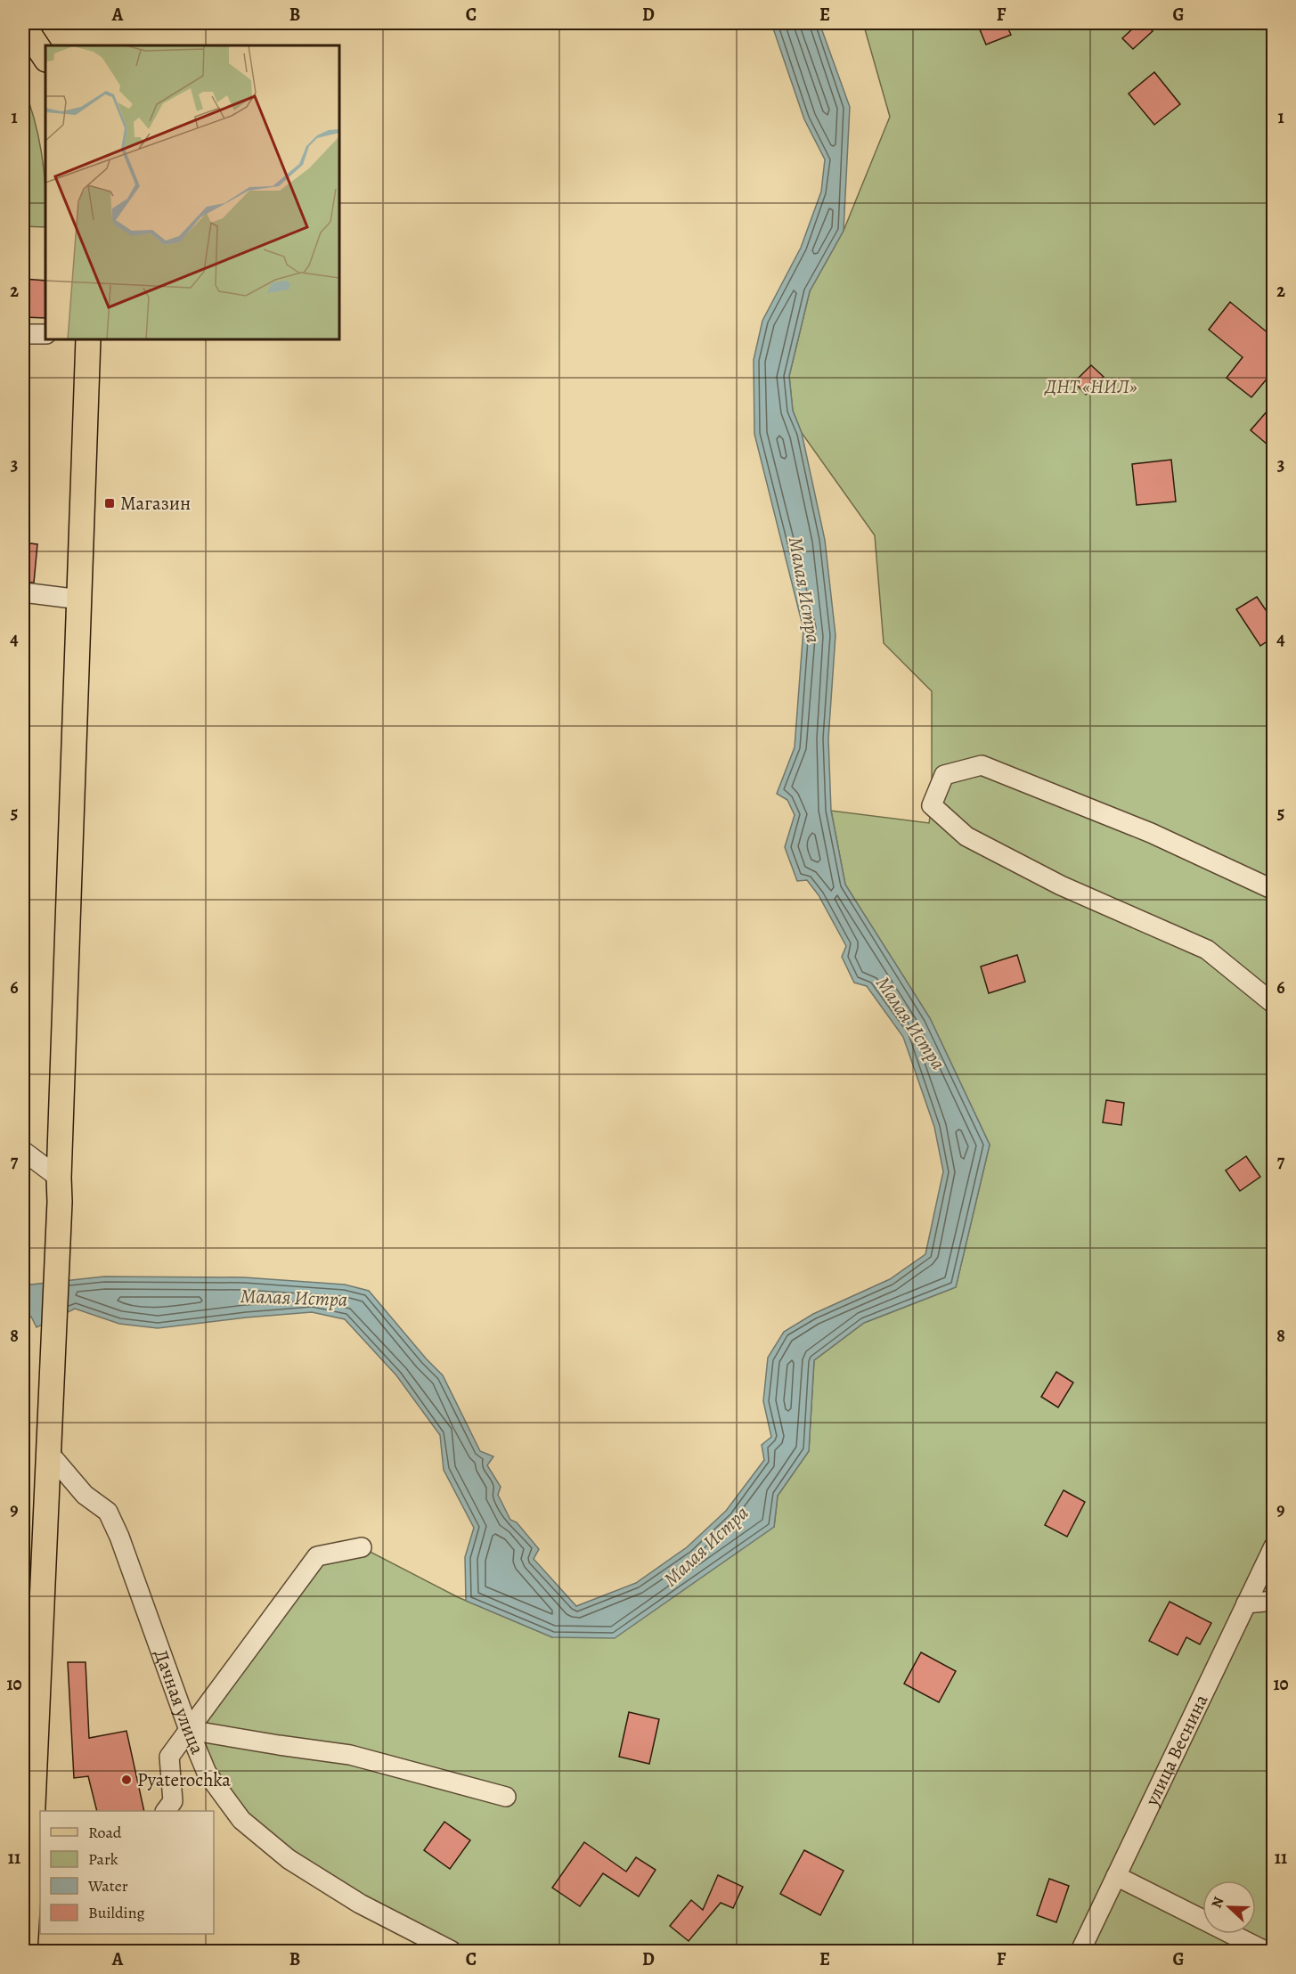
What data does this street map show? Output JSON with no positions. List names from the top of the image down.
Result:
{
  "streets": {
    "street": ["Дачная улица", "улица Веснина"]
  },
  "water": ["Малая Истра"],
  "parks": ["ДНТ «НИЛ»"],
  "places": {
    "transit": ["Магазин"],
    "other": ["Pyaterochka"]
  },
  "legend": [
    "Road",
    "Park",
    "Water",
    "Building"
  ],
  "north": "left",
  "grid": {
    "columns": [
      "A",
      "B",
      "C",
      "D",
      "E",
      "F",
      "G"
    ],
    "rows": [
      "1",
      "2",
      "3",
      "4",
      "5",
      "6",
      "7",
      "8",
      "9",
      "10",
      "11"
    ]
  }
}
